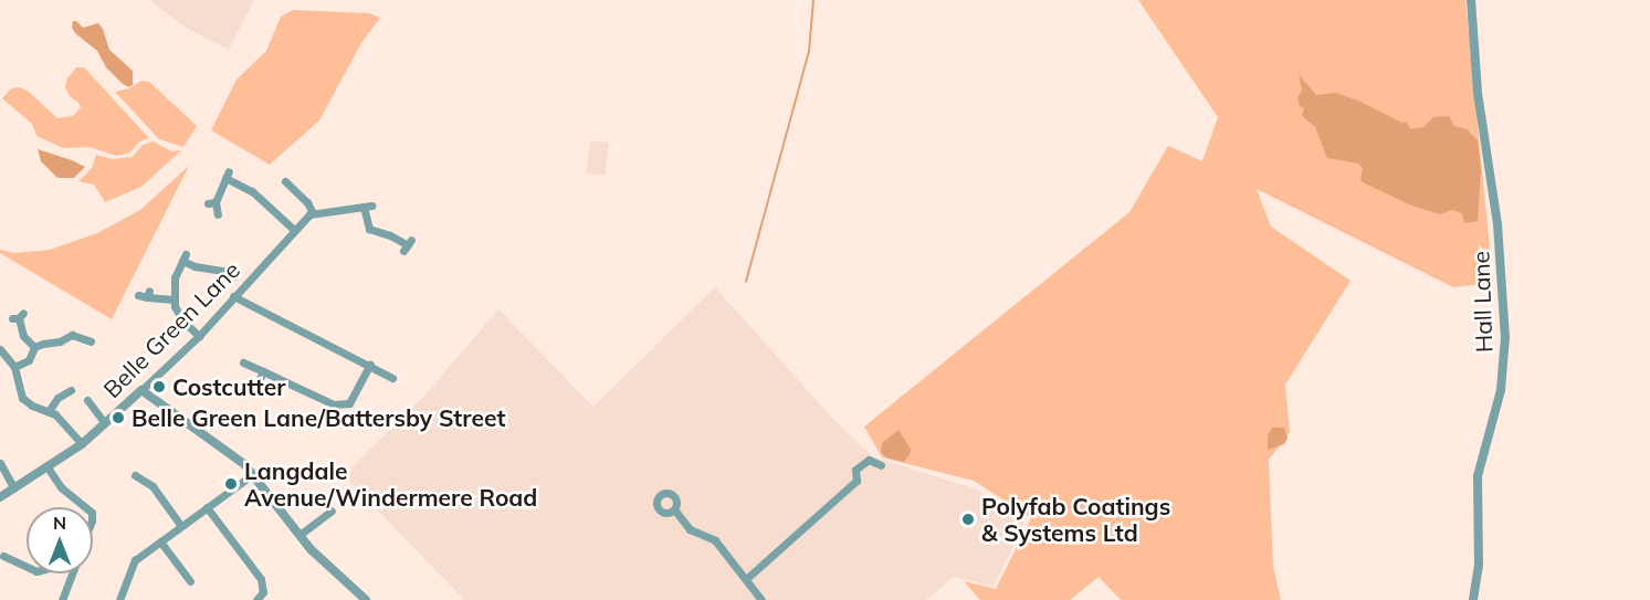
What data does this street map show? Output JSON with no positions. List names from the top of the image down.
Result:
{
  "streets": {
    "street": ["Hall Lane", "Belle Green Lane"]
  },
  "places": [
    "Costcutter",
    "Belle Green Lane/Battersby Street",
    "Langdale Avenue/Windermere Road",
    "Polyfab Coatings & Systems Ltd"
  ],
  "north": "top"
}
